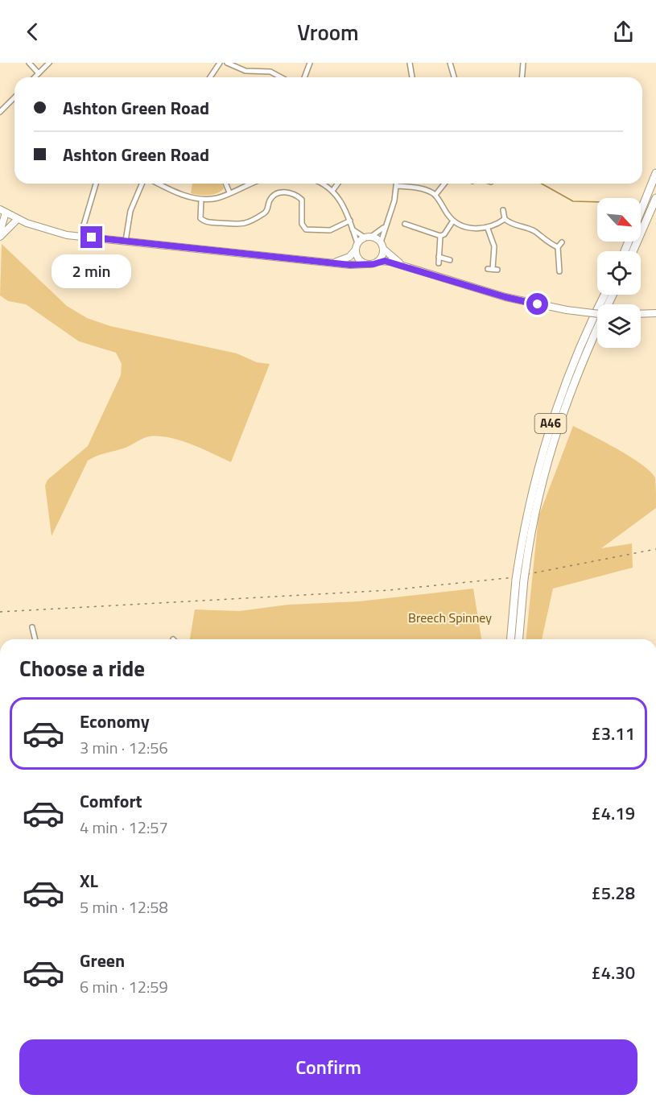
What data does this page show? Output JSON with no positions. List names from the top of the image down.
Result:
{
  "streets": {
    "highway": ["A46"]
  },
  "parks": ["Breech Spinney"],
  "north": "bottom right",
  "page": {
    "header": "Vroom",
    "banner": ["Ashton Green Road", "Ashton Green Road"],
    "bubble": "2 min",
    "heading": "Choose a ride",
    "list": [
      {
        "name": "Economy",
        "note": "3 min · 12:56",
        "value": "£3.11"
      },
      {
        "name": "Comfort",
        "note": "4 min · 12:57",
        "value": "£4.19"
      },
      {
        "name": "XL",
        "note": "5 min · 12:58",
        "value": "£5.28"
      },
      {
        "name": "Green",
        "note": "6 min · 12:59",
        "value": "£4.30"
      }
    ],
    "buttons": "Confirm"
  }
}
